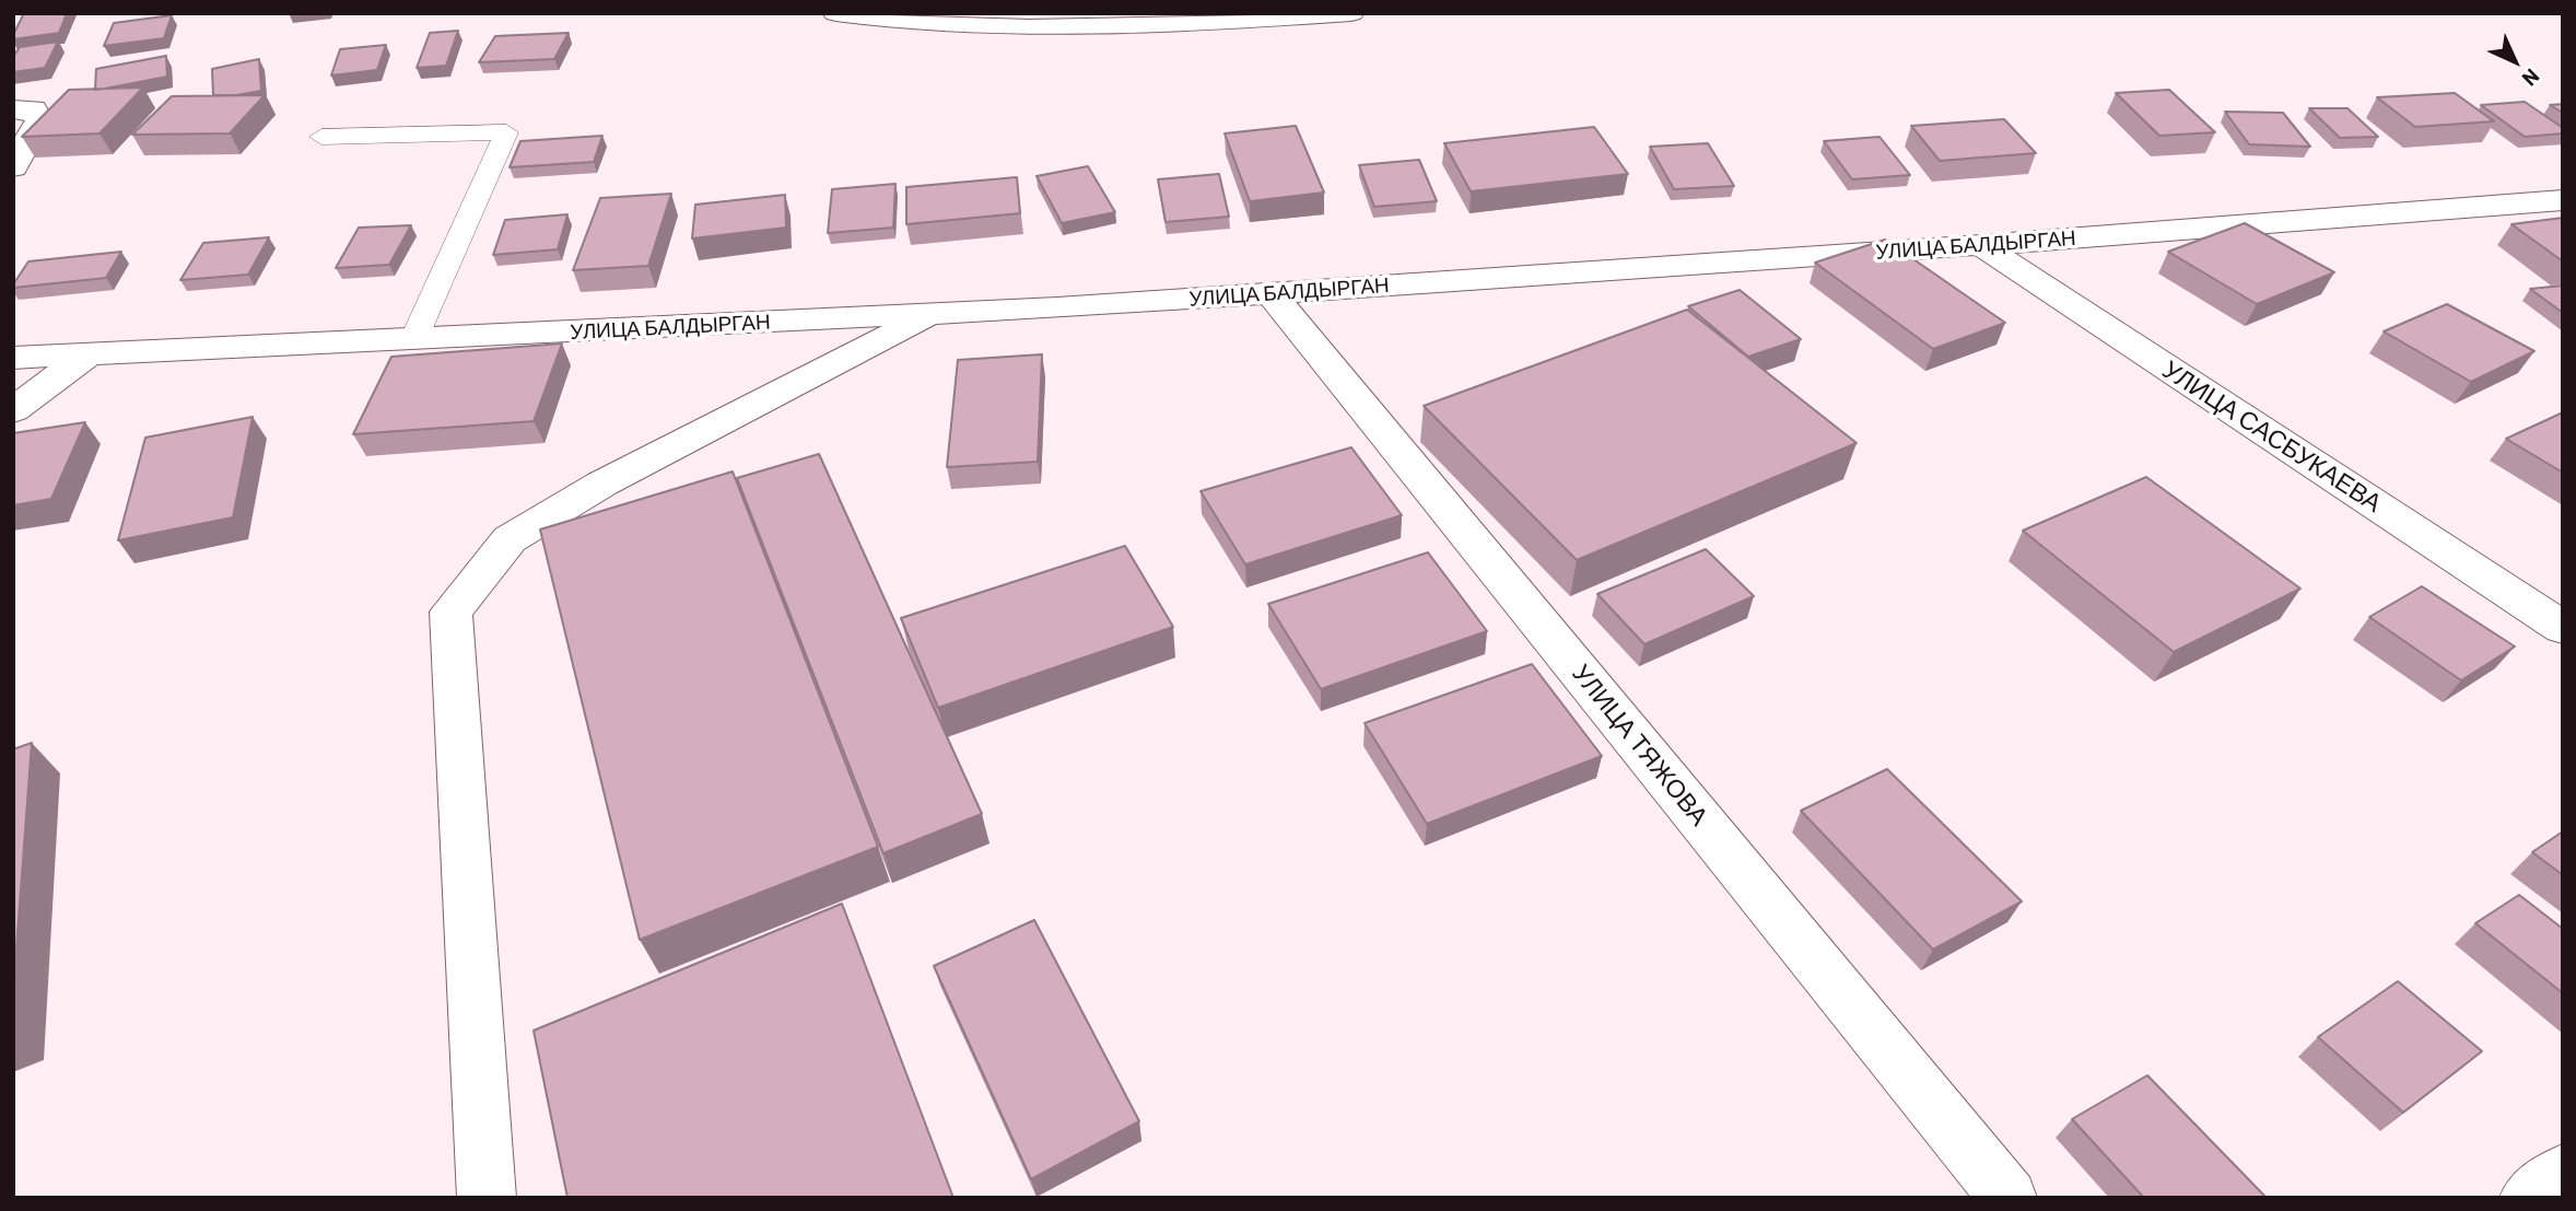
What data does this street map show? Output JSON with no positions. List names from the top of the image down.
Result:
{
  "streets": {
    "street": ["УЛИЦА БАЛДЫРГАН", "УЛИЦА САСБУКАЕВА", "УЛИЦА ТЯЖОВА"]
  },
  "crossings": [
    ["УЛИЦА БАЛДЫРГАН", "УЛИЦА САСБУКАЕВА"],
    ["УЛИЦА БАЛДЫРГАН", "УЛИЦА ТЯЖОВА"]
  ],
  "north": "bottom right"
}
